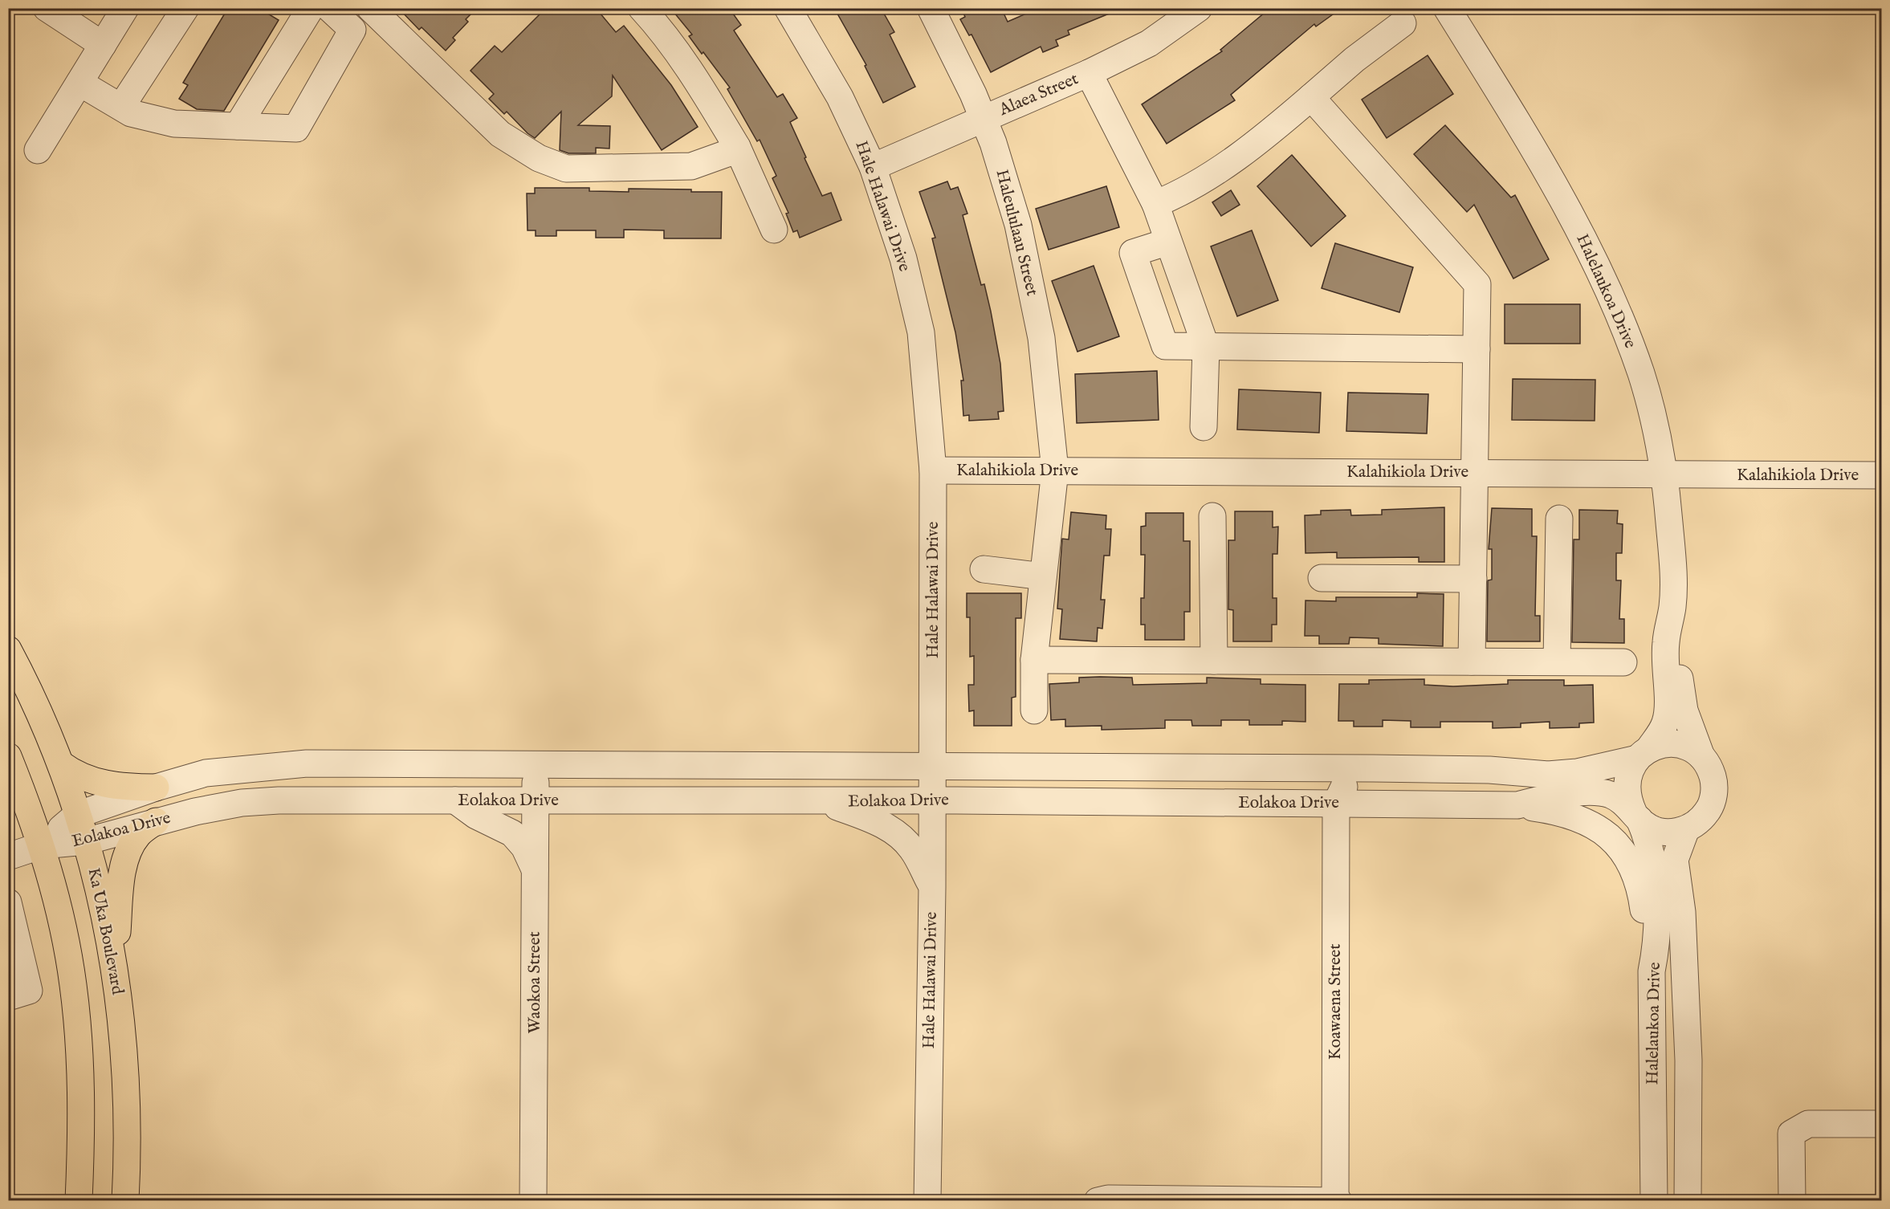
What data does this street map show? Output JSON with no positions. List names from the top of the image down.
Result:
{
  "streets": {
    "main road": ["Ka Uka Boulevard"],
    "street": [
      "Alaea Street",
      "Hale Halawai Drive",
      "Haleululaau Street",
      "Halelaukoa Drive",
      "Kalahikiola Drive",
      "Eolakoa Drive",
      "Waokoa Street",
      "Koawaena Street"
    ]
  },
  "crossings": [
    ["Alaea Street", "Hale Halawai Drive"],
    ["Alaea Street", "Haleululaau Street"],
    ["Hale Halawai Drive", "Kalahikiola Drive"],
    ["Hale Halawai Drive", "Eolakoa Drive"],
    ["Haleululaau Street", "Kalahikiola Drive"],
    ["Halelaukoa Drive", "Kalahikiola Drive"],
    ["Halelaukoa Drive", "Eolakoa Drive"],
    ["Eolakoa Drive", "Ka Uka Boulevard"],
    ["Eolakoa Drive", "Waokoa Street"],
    ["Eolakoa Drive", "Koawaena Street"]
  ]
}
